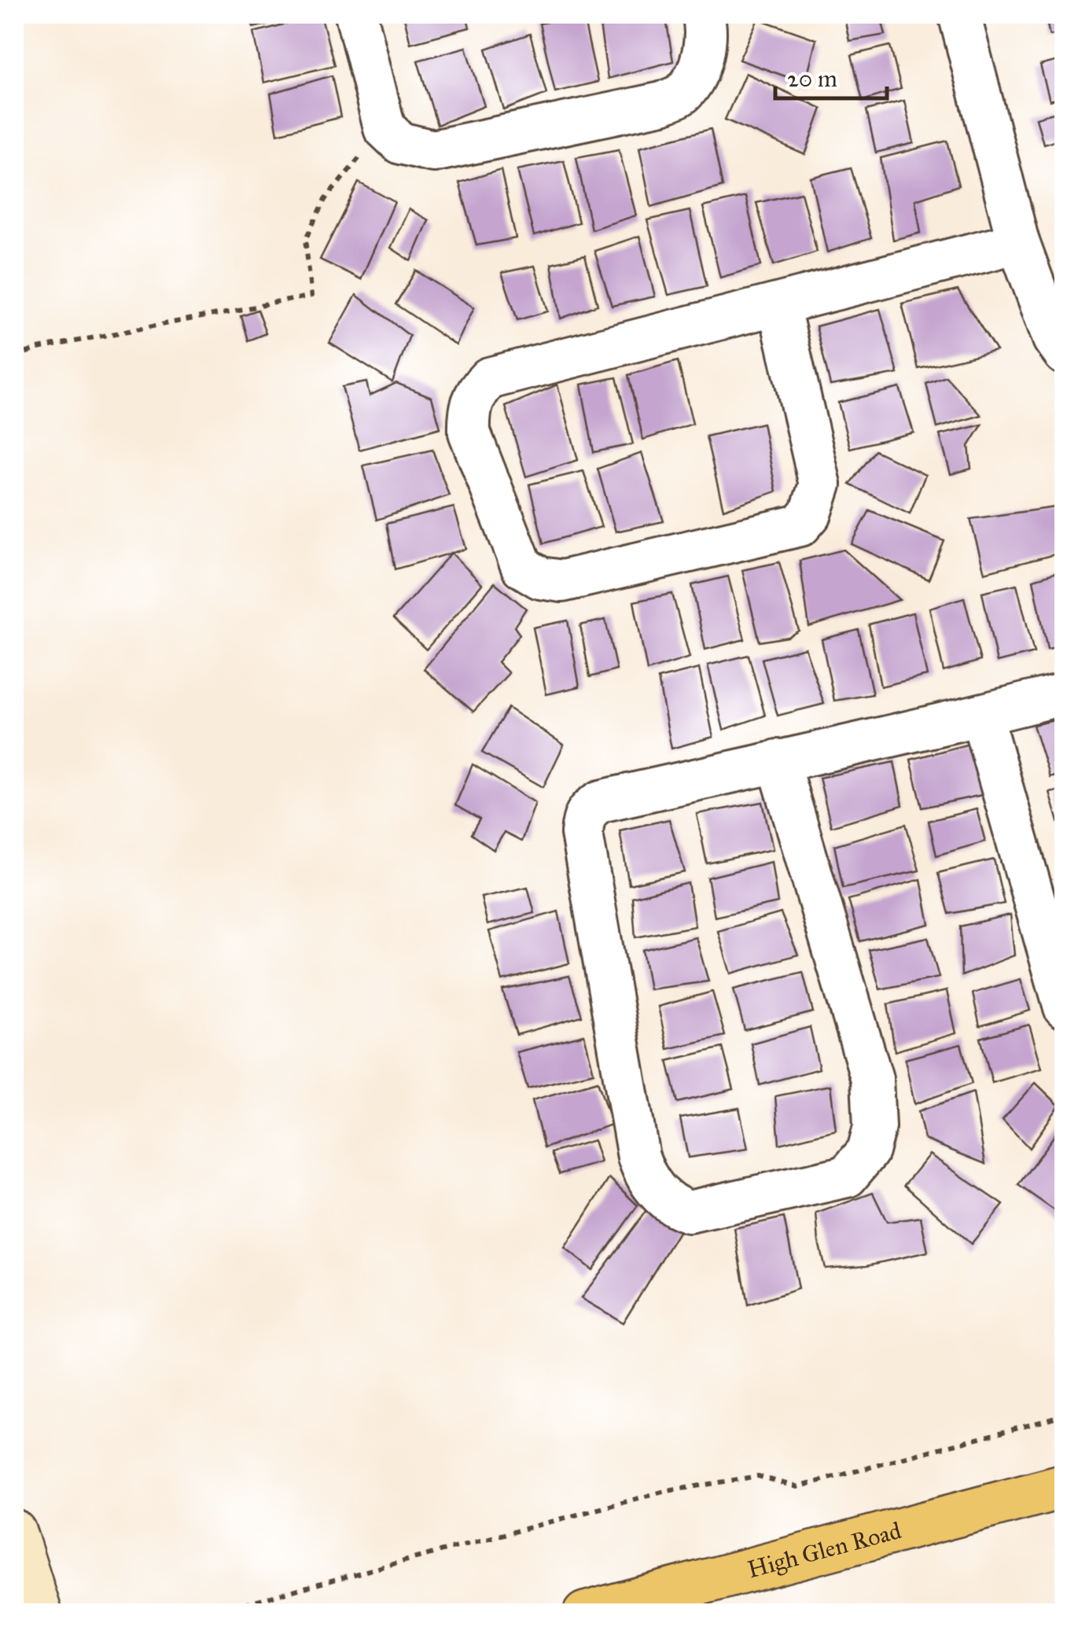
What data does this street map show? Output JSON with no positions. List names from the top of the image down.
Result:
{
  "streets": {
    "main road": ["High Glen Road"]
  },
  "scale_bar": "20 m"
}
